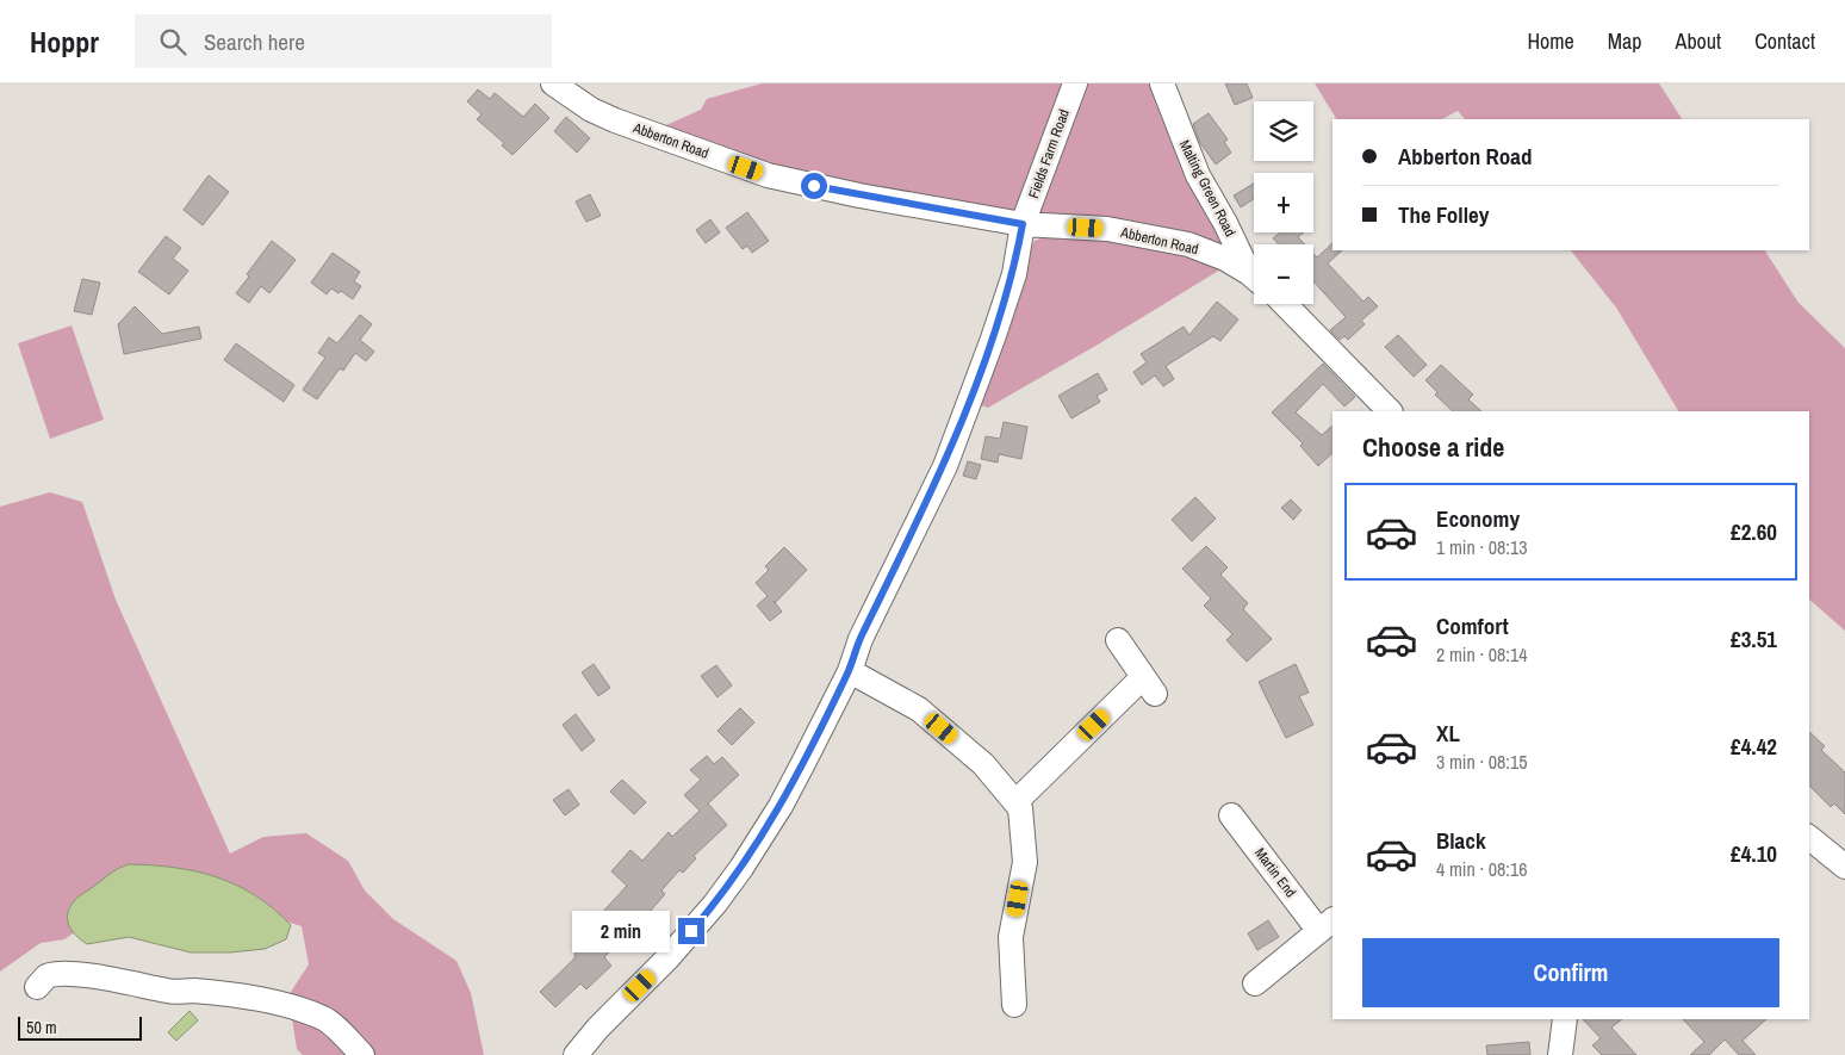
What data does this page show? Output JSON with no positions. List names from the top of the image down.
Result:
{
  "streets": {
    "street": [
      "Abberton Road",
      "Fields Farm Road",
      "Malting Green Road",
      "Martin End"
    ]
  },
  "crossings": [
    ["Abberton Road", "Fields Farm Road"]
  ],
  "scale_bar": "50 m",
  "page": {
    "header": "Hoppr",
    "search": "Search here",
    "nav": [
      "Home",
      "Map",
      "About",
      "Contact"
    ],
    "map_buttons": ["+", "−"],
    "banner": ["Abberton Road", "The Folley"],
    "heading": "Choose a ride",
    "list": [
      {
        "name": "Economy",
        "note": "1 min · 08:13",
        "value": "£2.60"
      },
      {
        "name": "Comfort",
        "note": "2 min · 08:14",
        "value": "£3.51"
      },
      {
        "name": "XL",
        "note": "3 min · 08:15",
        "value": "£4.42"
      },
      {
        "name": "Black",
        "note": "4 min · 08:16",
        "value": "£4.10"
      }
    ],
    "bubble": "2 min",
    "buttons": "Confirm",
    "scale": "50 m"
  }
}
